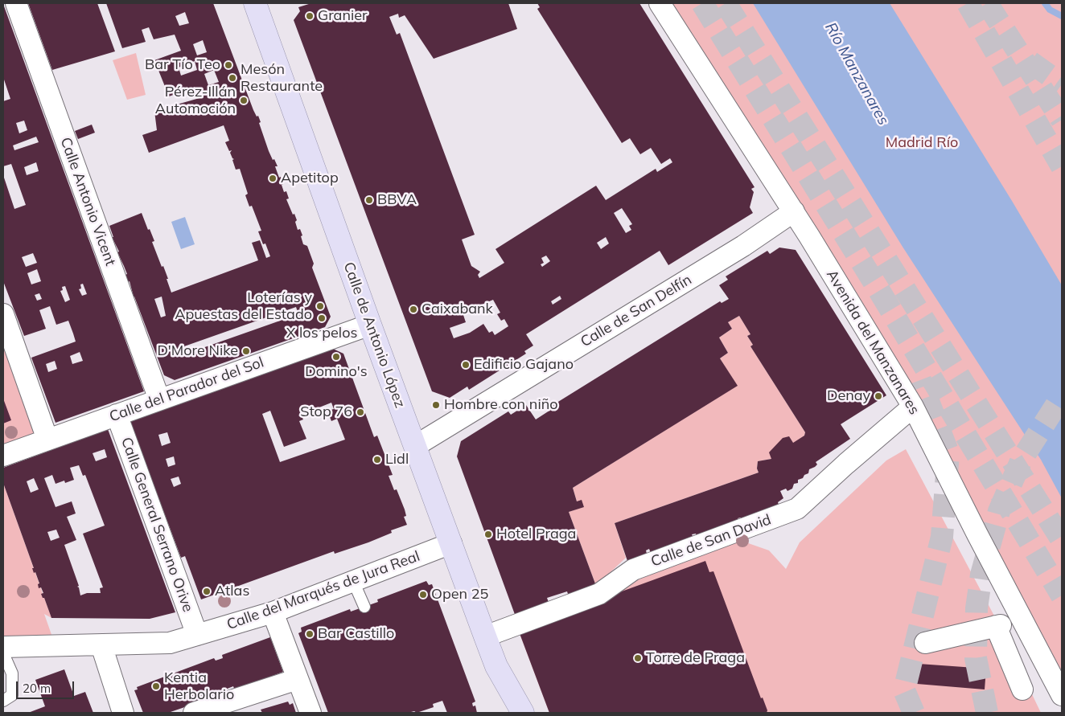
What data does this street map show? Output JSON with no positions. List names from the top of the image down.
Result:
{
  "streets": {
    "main road": ["Calle de Antonio López"],
    "street": [
      "Calle Antonio Vicent",
      "Calle de San Delfín",
      "Avenida del Manzanares",
      "Calle del Parador del Sol",
      "Calle General Serrano Orive",
      "Calle de San David",
      "Calle del Marqués de Jura Real"
    ]
  },
  "crossings": [
    ["Calle Antonio Vicent", "Calle del Parador del Sol"],
    ["Calle de San Delfín", "Calle de Antonio López"],
    ["Calle de San Delfín", "Avenida del Manzanares"],
    ["Calle de Antonio López", "Calle del Parador del Sol"],
    ["Calle de Antonio López", "Calle de San David"],
    ["Calle de Antonio López", "Calle del Marqués de Jura Real"],
    ["Avenida del Manzanares", "Calle de San David"],
    ["Calle del Parador del Sol", "Calle General Serrano Orive"],
    ["Calle General Serrano Orive", "Calle del Marqués de Jura Real"]
  ],
  "water": ["Río Manzanares"],
  "parks": ["Madrid Río"],
  "places": [
    "Granier",
    "Bar Tío Teo",
    "Mesón Restaurante",
    "Pérez-Illán Automoción",
    "Apetitop",
    "BBVA",
    "Loterías y Apuestas del Estado",
    "Caixabank",
    "X los pelos",
    "D'More Nike",
    "Domino's",
    "Edificio Gajano",
    "Denay",
    "Hombre con niño",
    "Stop 76",
    "Lidl",
    "Hotel Praga",
    "Atlas",
    "Open 25",
    "Bar Castillo",
    "Torre de Praga",
    "Kentia Herbolario"
  ],
  "scale_bar": "20 m"
}
